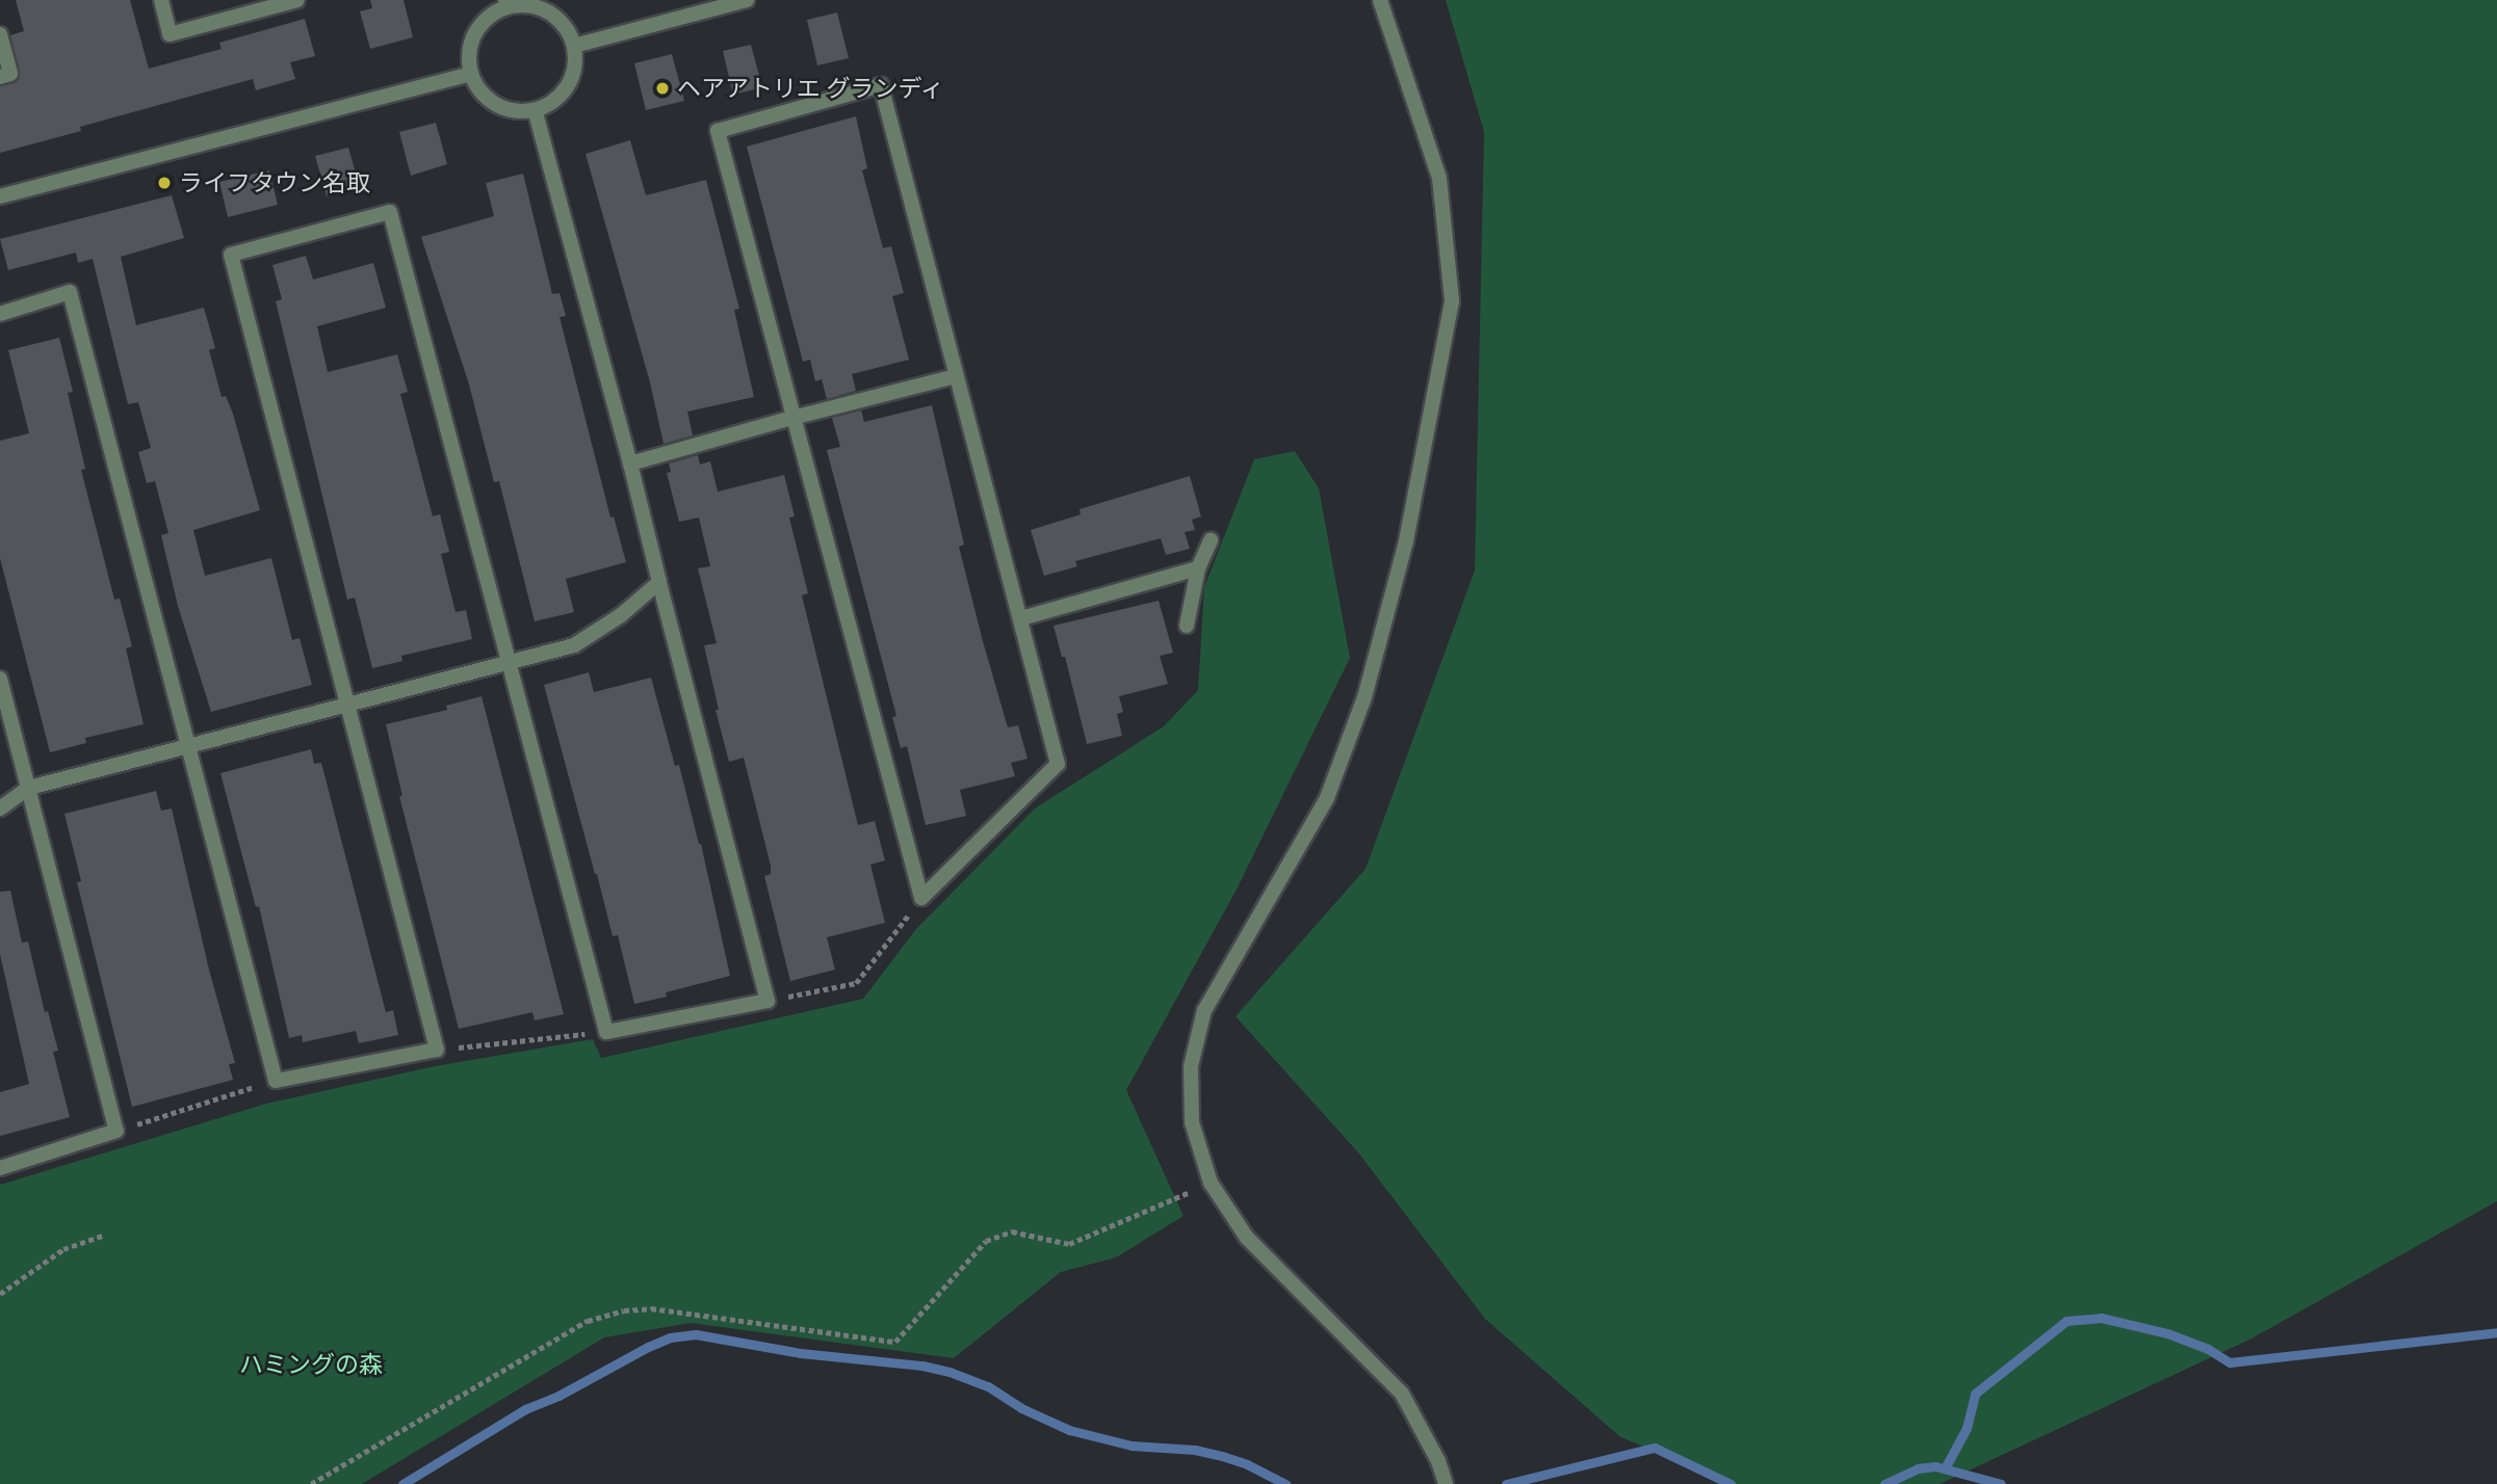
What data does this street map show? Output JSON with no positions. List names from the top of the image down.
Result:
{
  "parks": ["ハミングの森"],
  "places": ["ヘアアトリエ グランディ", "ライフタウン名取"]
}
